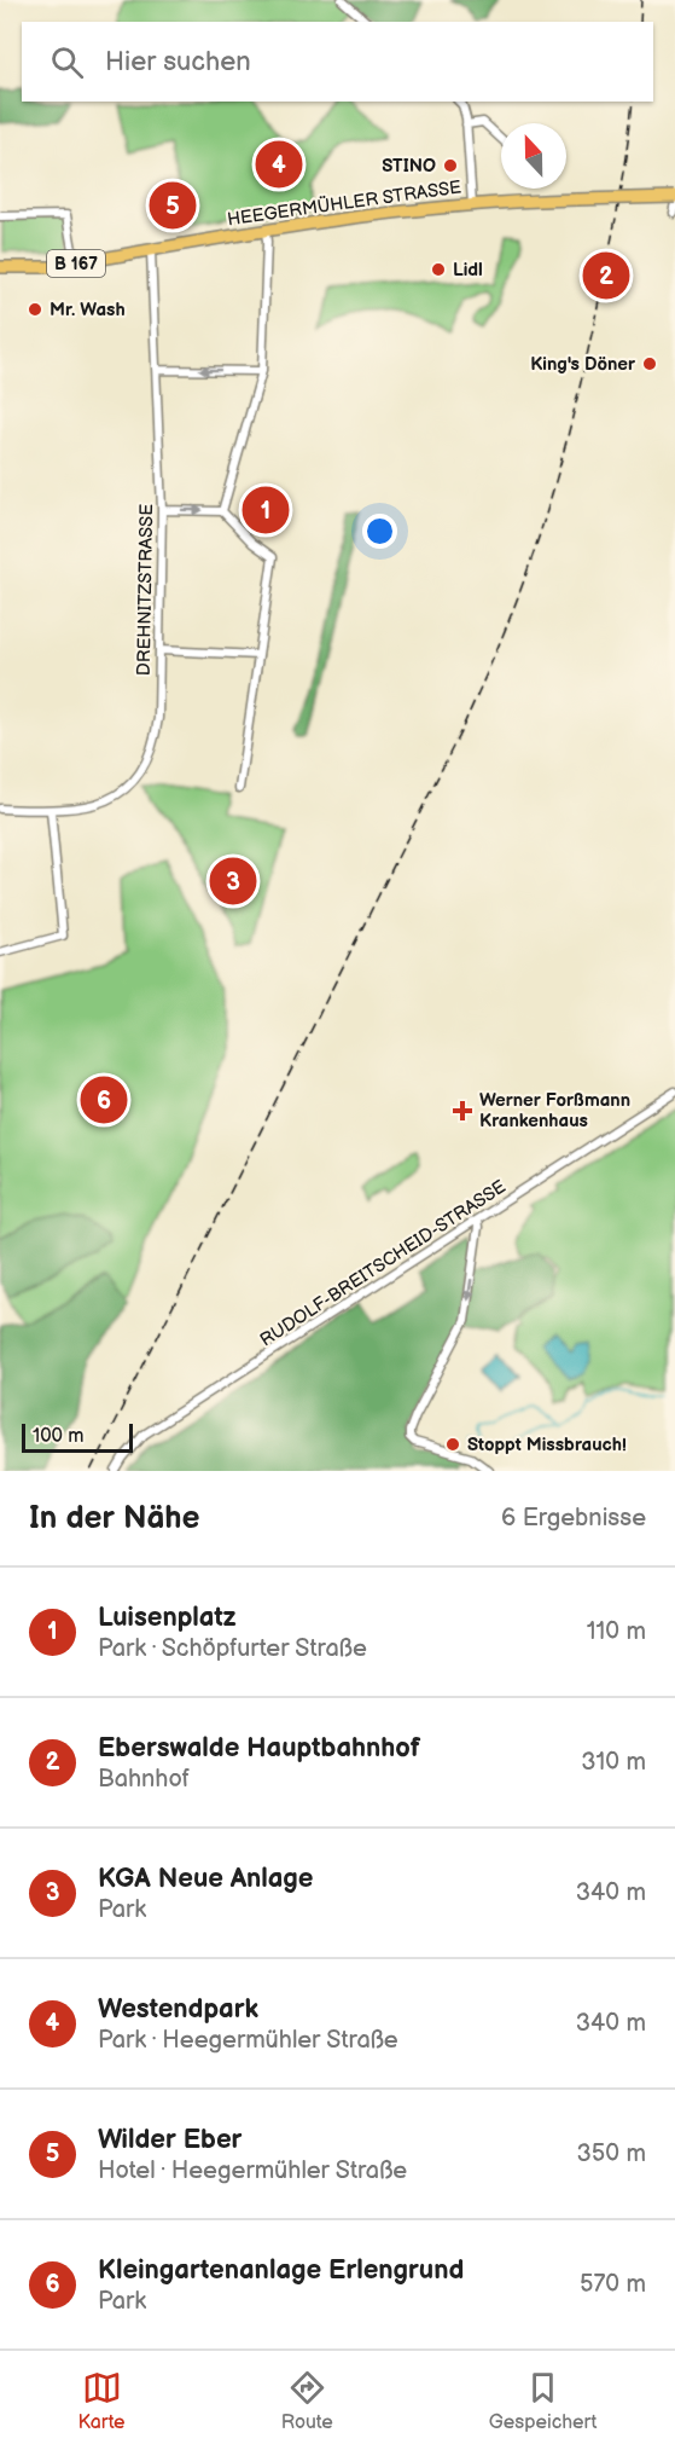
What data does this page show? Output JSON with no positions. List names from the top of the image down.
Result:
{
  "streets": {
    "main road": ["HEEGERMÜHLER STRASSE", "B 167"],
    "street": ["DREHNITZSTRASSE", "RUDOLF-BREITSCHEID-STRASSE"]
  },
  "crossings": [
    ["HEEGERMÜHLER STRASSE", "DREHNITZSTRASSE"]
  ],
  "places": {
    "other": [
      "STINO",
      "Lidl",
      "Mr. Wash",
      "King's Döner",
      "Stoppt Missbrauch!"
    ],
    "health": ["Werner Forßmann Krankenhaus"]
  },
  "scale_bar": "100 m",
  "north": "top",
  "page": {
    "search": "Hier suchen",
    "pins": [
      "4",
      "5",
      "2",
      "1",
      "3",
      "6"
    ],
    "scale": "100 m",
    "heading": ["In der Nähe", "6 Ergebnisse"],
    "list": [
      {
        "mark": "1",
        "name": "Luisenplatz",
        "note": "Park · Schöpfurter Straße",
        "value": "110 m"
      },
      {
        "mark": "2",
        "name": "Eberswalde Hauptbahnhof",
        "note": "Bahnhof",
        "value": "310 m"
      },
      {
        "mark": "3",
        "name": "KGA Neue Anlage",
        "note": "Park",
        "value": "340 m"
      },
      {
        "mark": "4",
        "name": "Westendpark",
        "note": "Park · Heegermühler Straße",
        "value": "340 m"
      },
      {
        "mark": "5",
        "name": "Wilder Eber",
        "note": "Hotel · Heegermühler Straße",
        "value": "350 m"
      },
      {
        "mark": "6",
        "name": "Kleingartenanlage Erlengrund",
        "note": "Park",
        "value": "570 m"
      }
    ],
    "nav": ["Karte", "Route", "Gespeichert"]
  }
}
